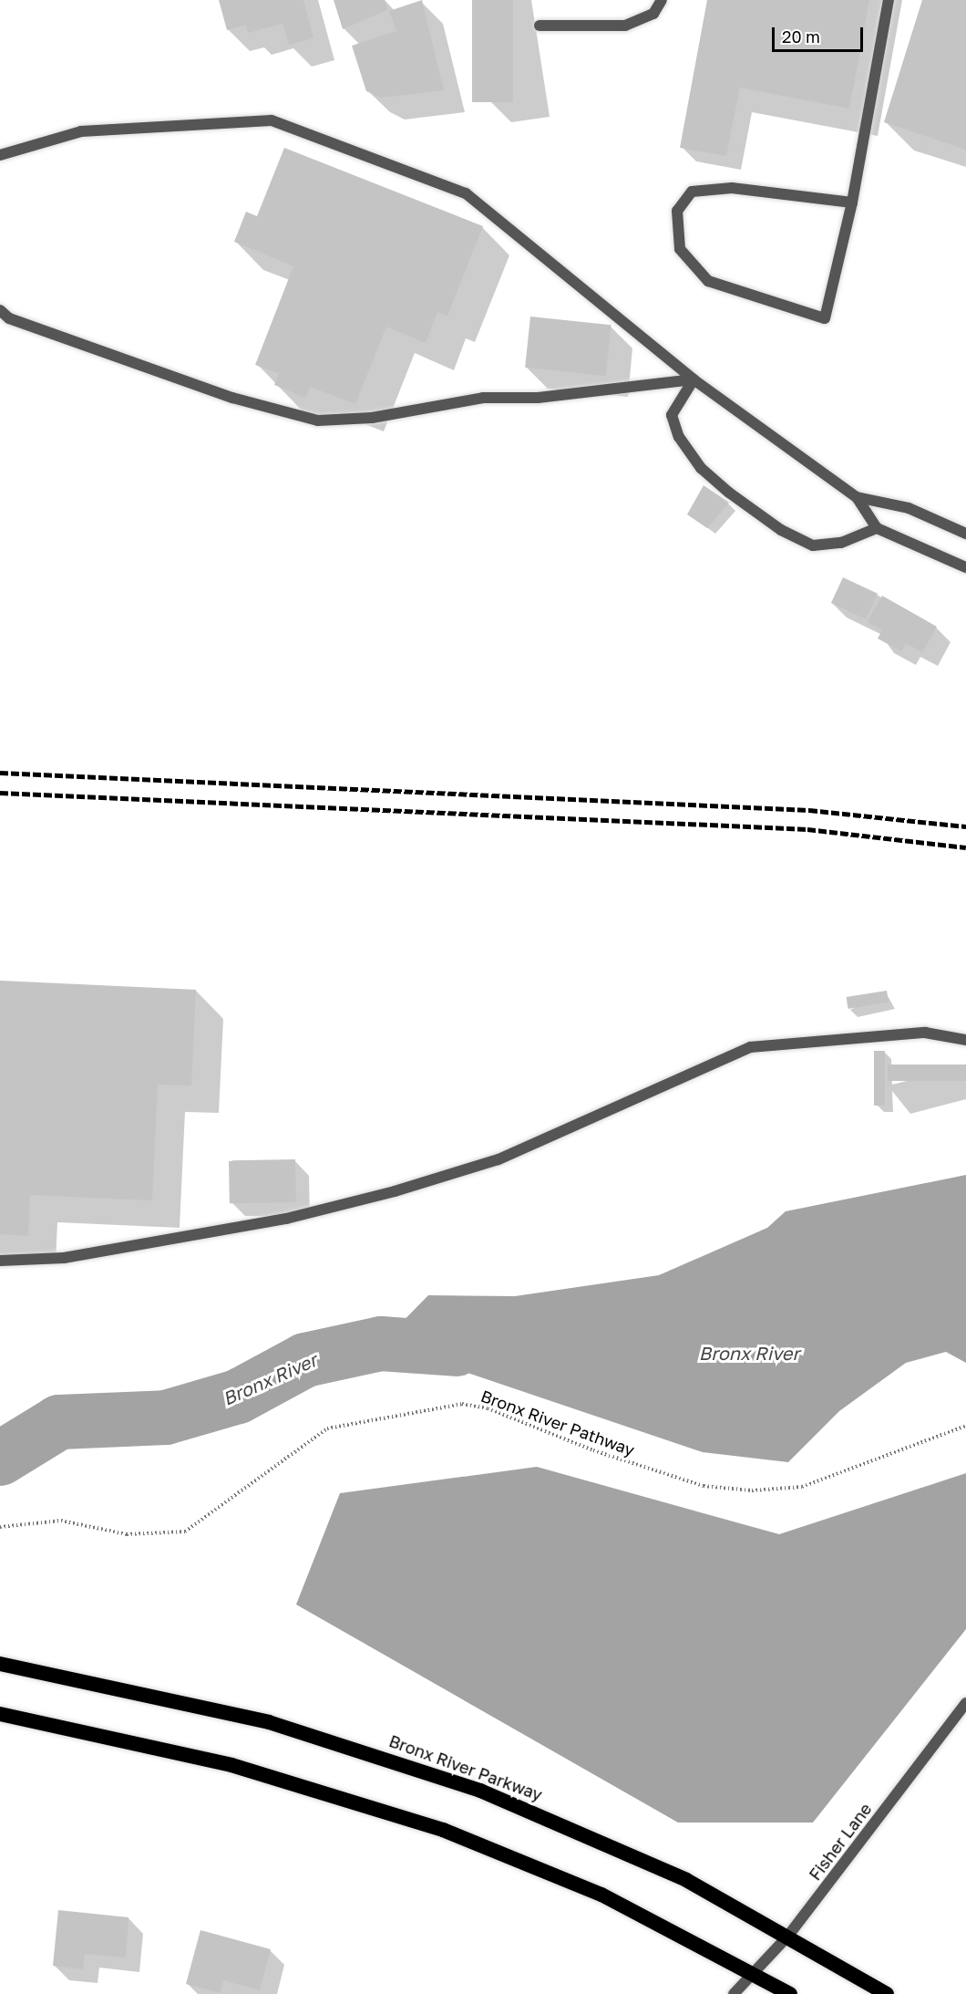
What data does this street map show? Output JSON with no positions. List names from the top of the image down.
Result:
{
  "streets": {
    "highway": ["Bronx River Parkway"],
    "street": ["Fisher Lane"],
    "path": ["Bronx River Pathway"]
  },
  "crossings": [
    ["Bronx River Parkway", "Fisher Lane"]
  ],
  "water": ["Bronx River"],
  "scale_bar": "20 m"
}
